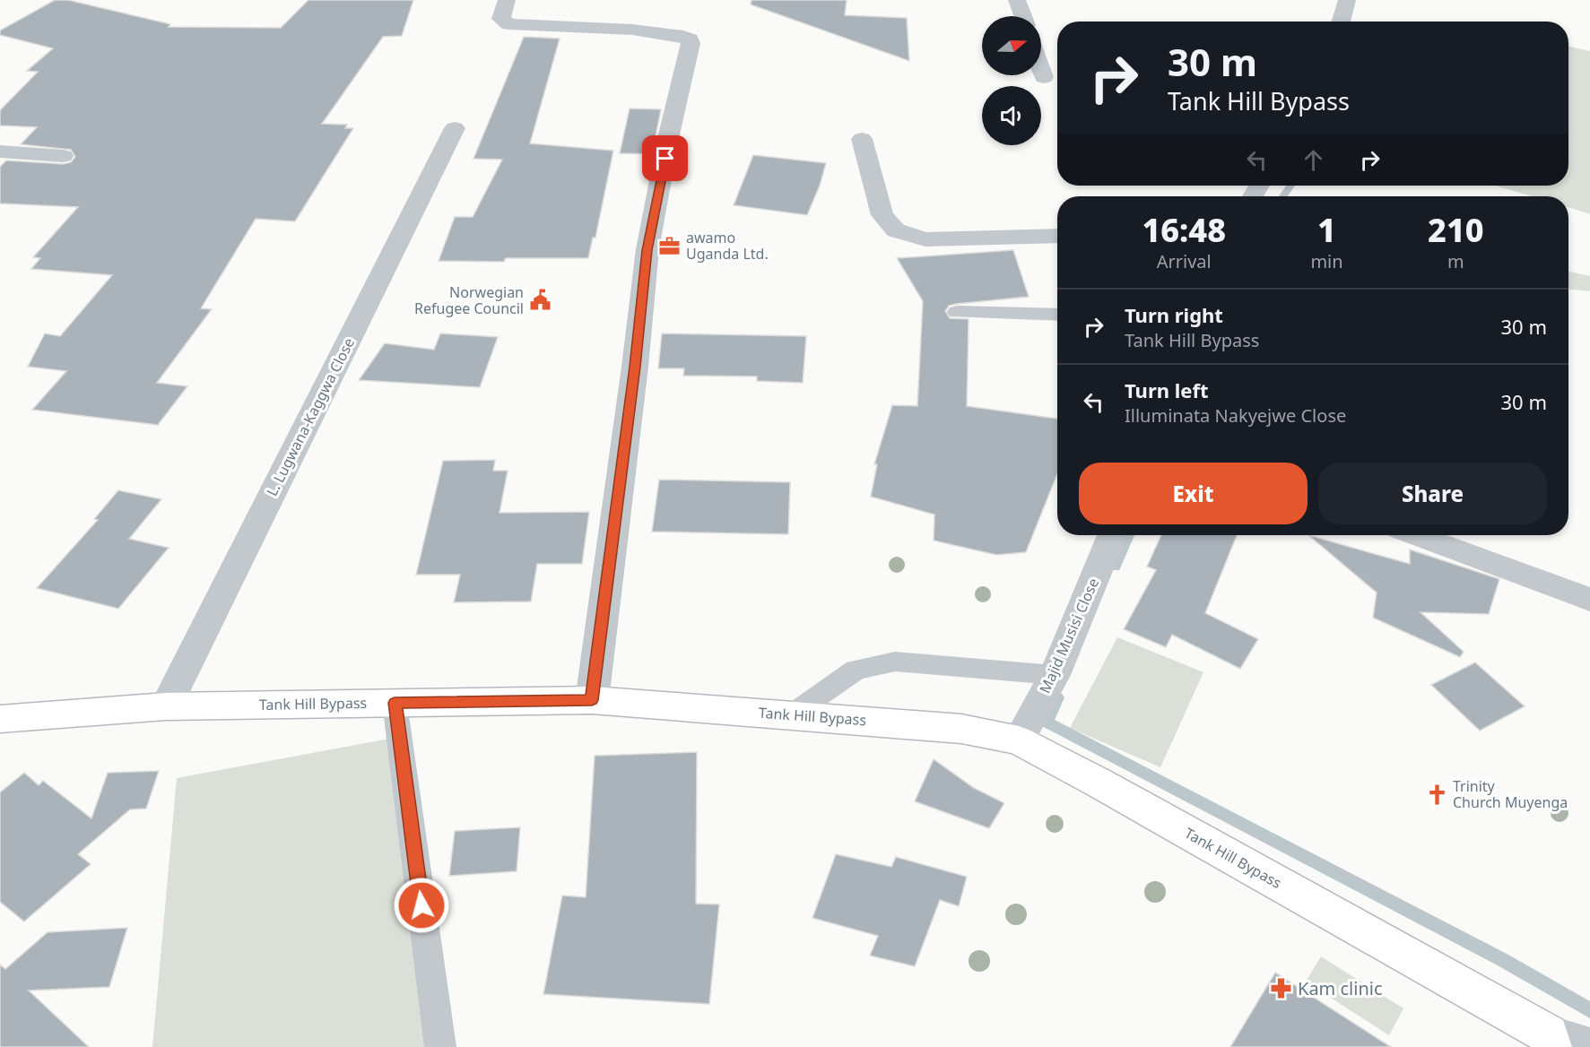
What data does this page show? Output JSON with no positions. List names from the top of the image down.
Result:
{
  "streets": {
    "street": ["L. Lugwana-Kaggwa Close", "Majid Musisi Close", "Tank Hill Bypass"]
  },
  "crossings": [
    ["L. Lugwana-Kaggwa Close", "Tank Hill Bypass"],
    ["Majid Musisi Close", "Tank Hill Bypass"]
  ],
  "places": {
    "office": ["awamo Uganda Ltd."],
    "public building": ["Norwegian Refugee Council"],
    "church": ["Trinity Church Muyenga"],
    "pharmacy": ["Kam clinic"]
  },
  "north": "right",
  "page": {
    "turn": ["30 m", "Tank Hill Bypass"],
    "eta": [
      "16:48",
      "Arrival",
      "1",
      "min",
      "210",
      "m"
    ],
    "list": [
      {
        "name": "Turn right",
        "note": "Tank Hill Bypass",
        "value": "30 m"
      },
      {
        "name": "Turn left",
        "note": "Illuminata Nakyejwe Close",
        "value": "30 m"
      }
    ],
    "buttons": ["Exit", "Share"]
  }
}
